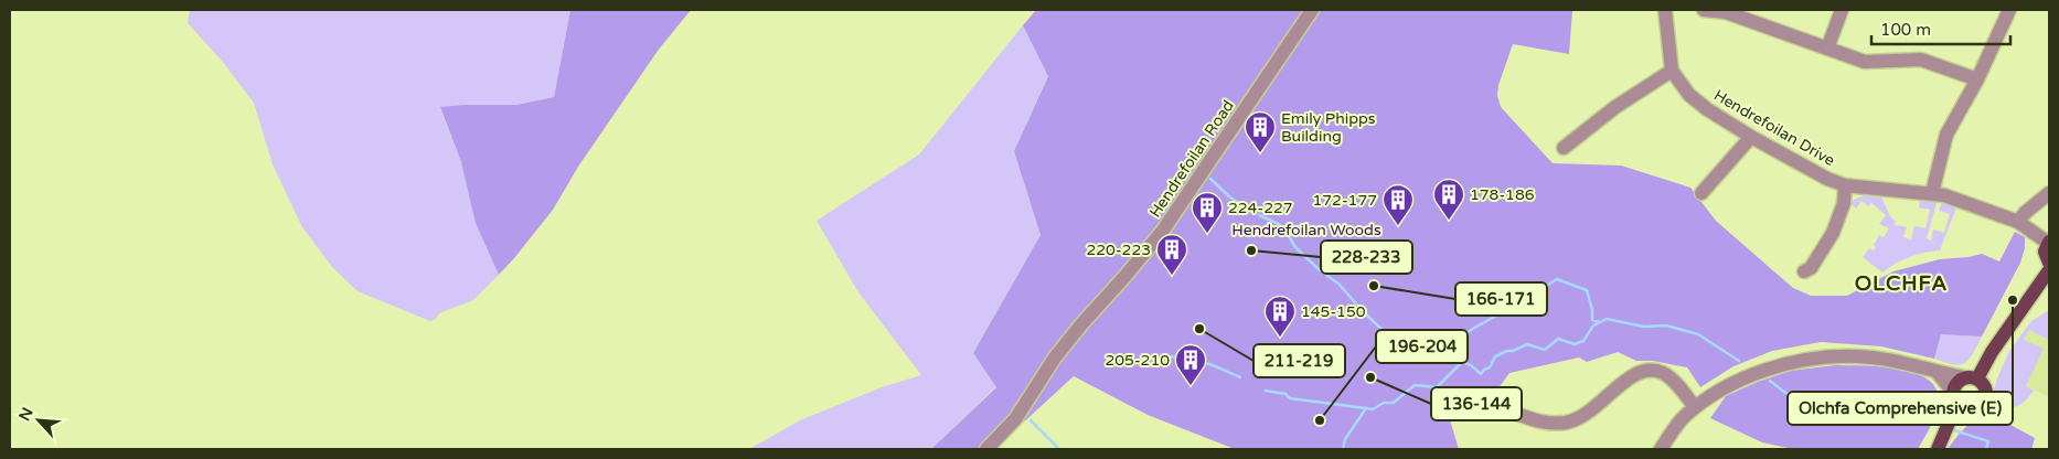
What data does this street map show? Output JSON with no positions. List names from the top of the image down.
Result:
{
  "streets": {
    "street": ["Hendrefoilan Drive", "Hendrefoilan Road"]
  },
  "districts": ["OLCHFA"],
  "parks": ["Hendrefoilan Woods"],
  "places": {
    "building": [
      "Emily Phipps Building",
      "178-186",
      "172-177",
      "224-227",
      "220-223",
      "145-150",
      "205-210"
    ],
    "other": [
      "228-233",
      "166-171",
      "Olchfa Comprehensive (E)",
      "211-219",
      "136-144",
      "196-204"
    ]
  },
  "scale_bar": "100 m",
  "north": "top left"
}
